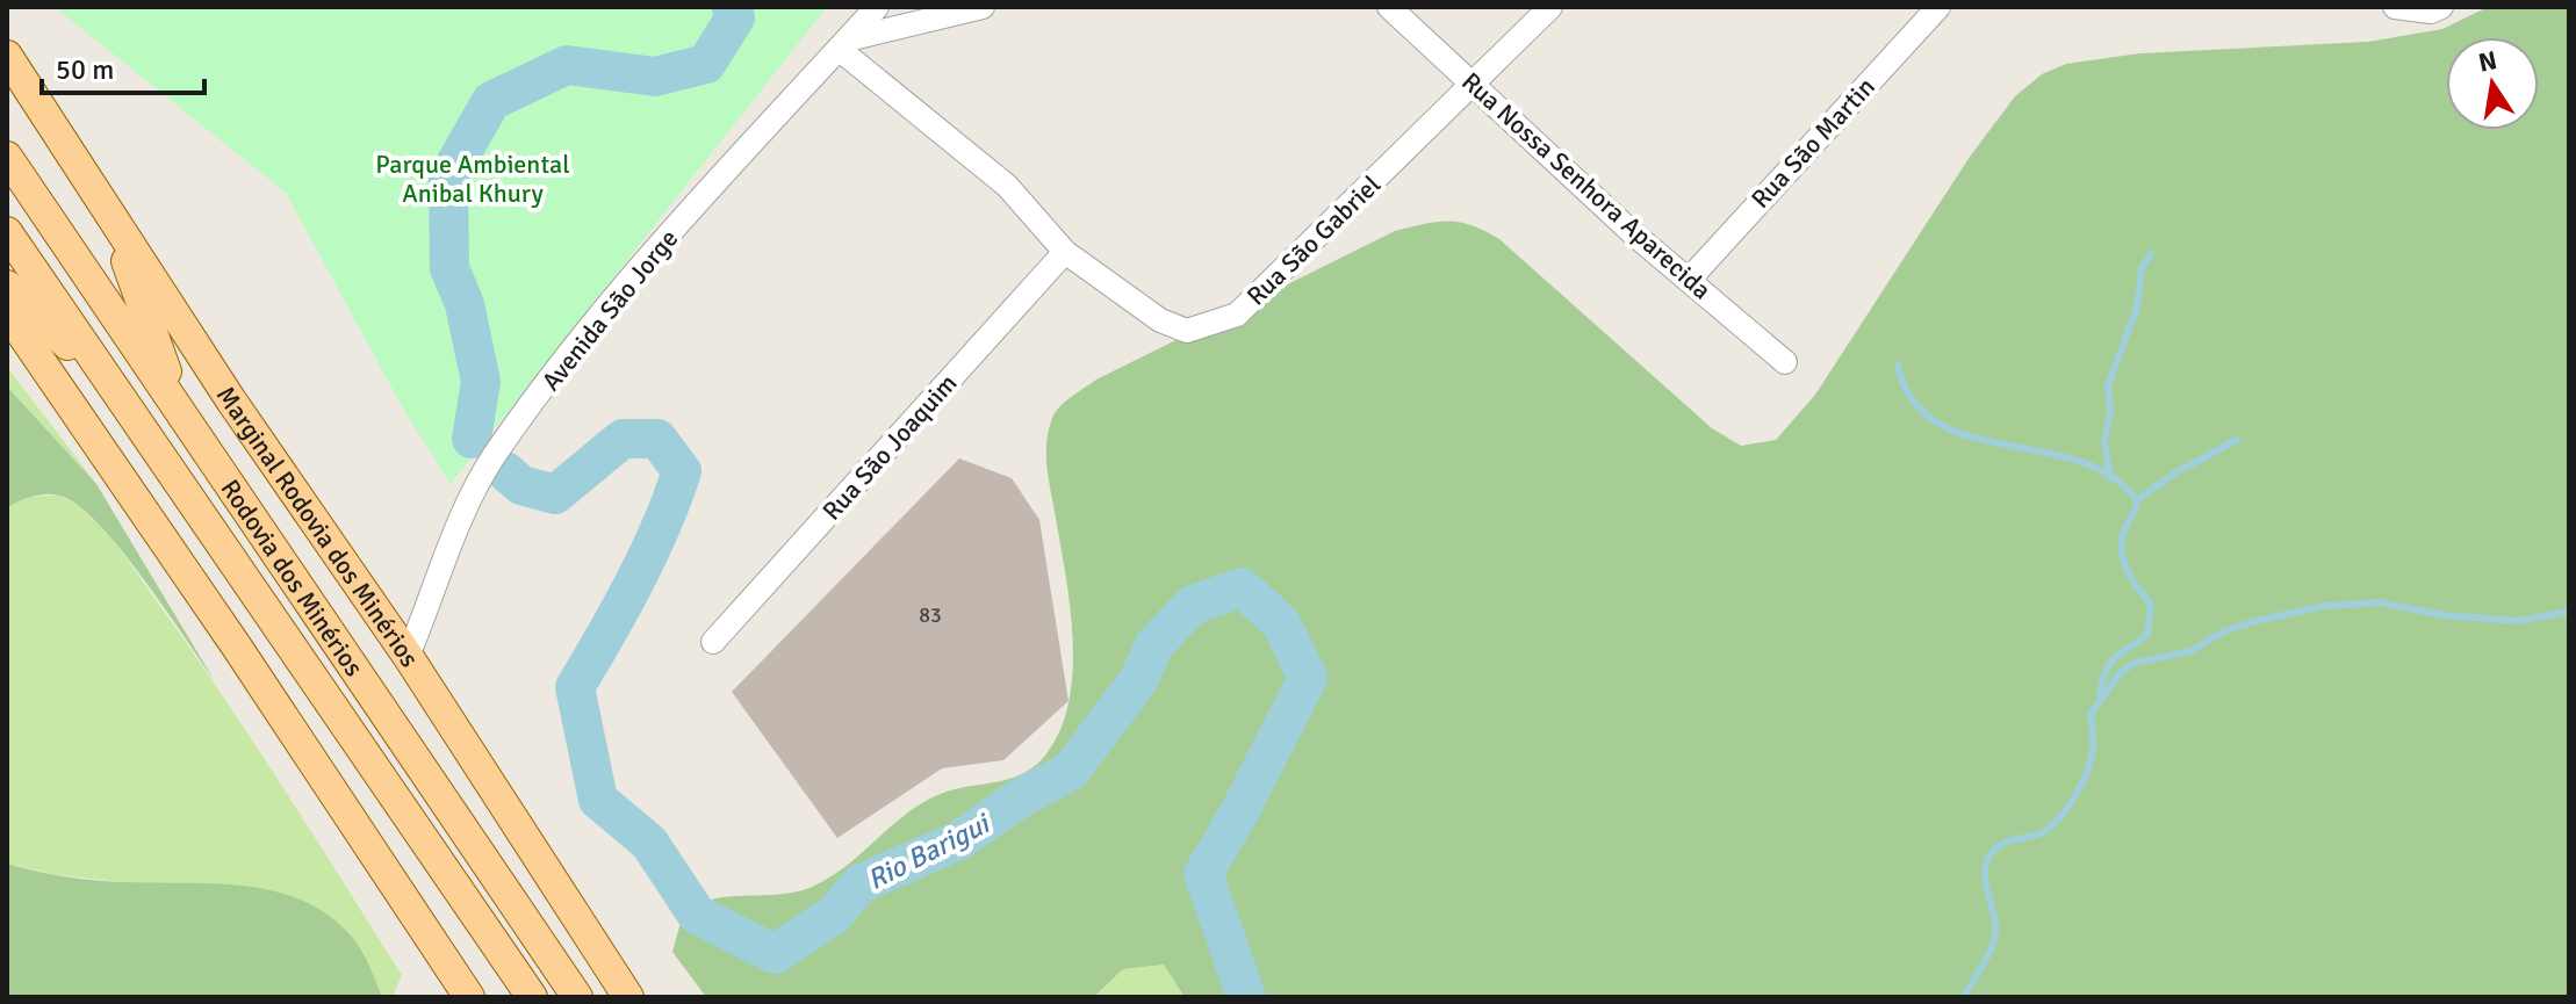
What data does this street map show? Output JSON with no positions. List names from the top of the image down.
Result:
{
  "streets": {
    "main road": ["Marginal Rodovia dos Minérios", "Rodovia dos Minérios"],
    "street": [
      "Rua São Martin",
      "Rua Nossa Senhora Aparecida",
      "Rua São Gabriel",
      "Avenida São Jorge",
      "Rua São Joaquim"
    ]
  },
  "crossings": [
    ["Rua São Martin", "Rua Nossa Senhora Aparecida"],
    ["Rua Nossa Senhora Aparecida", "Rua São Gabriel"],
    ["Rua São Gabriel", "Avenida São Jorge"],
    ["Rua São Gabriel", "Rua São Joaquim"],
    ["Avenida São Jorge", "Marginal Rodovia dos Minérios"]
  ],
  "water": ["Rio Barigui"],
  "parks": ["Parque Ambiental Anibal Khury"],
  "house_numbers": ["83"],
  "scale_bar": "50 m",
  "north": "top"
}
